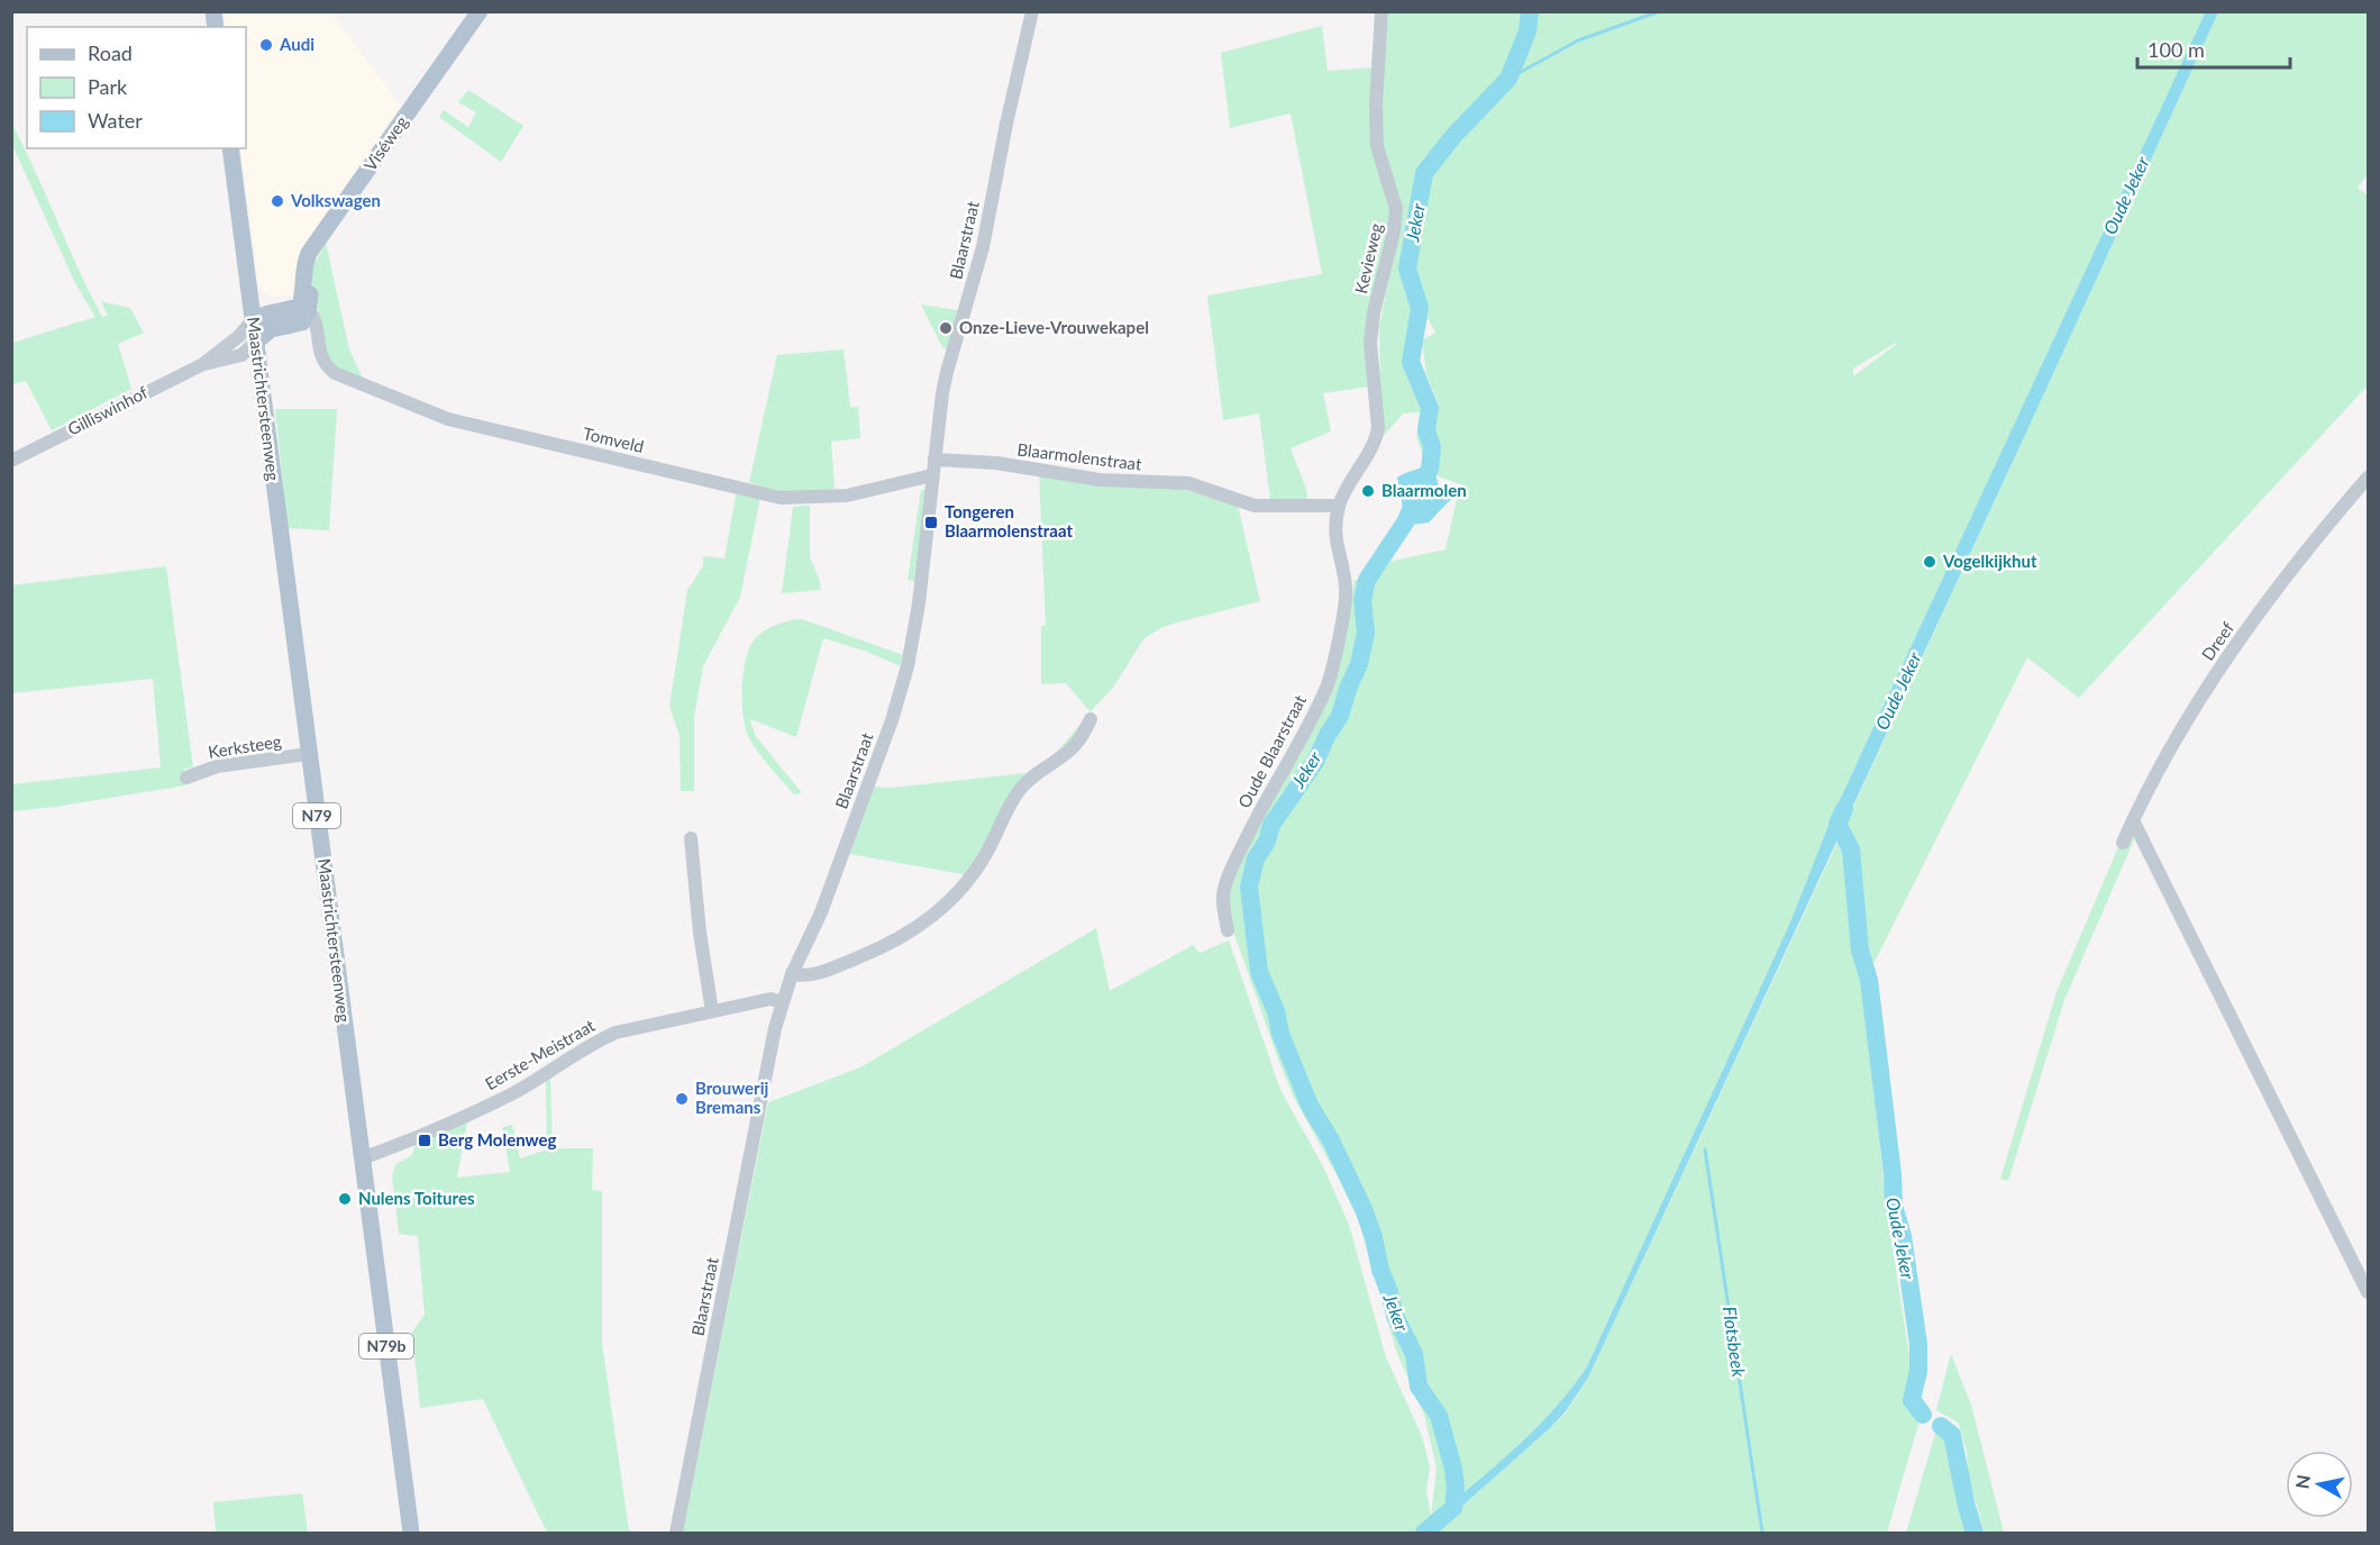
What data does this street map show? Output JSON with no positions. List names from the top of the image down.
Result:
{
  "streets": {
    "main road": [
      "Viséweg",
      "Maastrichtersteenweg",
      "Gilliswinhof",
      "N79",
      "N79b"
    ],
    "street": [
      "Blaarstraat",
      "Kevieweg",
      "Tomveld",
      "Blaarmolenstraat",
      "Dreef",
      "Kerksteeg",
      "Oude Blaarstraat",
      "Eerste-Meistraat"
    ]
  },
  "crossings": [
    ["Viséweg", "Gilliswinhof"],
    ["Viséweg", "Tomveld"],
    ["Blaarstraat", "Tomveld"],
    ["Blaarstraat", "Blaarmolenstraat"],
    ["Blaarstraat", "Eerste-Meistraat"],
    ["Kevieweg", "Blaarmolenstraat"],
    ["Kevieweg", "Oude Blaarstraat"],
    ["Maastrichtersteenweg", "Gilliswinhof"],
    ["Maastrichtersteenweg", "Kerksteeg"],
    ["Maastrichtersteenweg", "Eerste-Meistraat"],
    ["Gilliswinhof", "Tomveld"],
    ["Blaarmolenstraat", "Oude Blaarstraat"]
  ],
  "water": ["Oude Jeker", "Jeker", "Flotsbeek"],
  "places": {
    "other": [
      "Audi",
      "Volkswagen",
      "Onze-Lieve-Vrouwekapel",
      "Blaarmolen",
      "Vogelkijkhut",
      "Brouwerij Bremans",
      "Nulens Toitures"
    ],
    "transit": ["Tongeren Blaarmolenstraat", "Berg Molenweg"]
  },
  "legend": ["Road", "Park", "Water"],
  "scale_bar": "100 m",
  "north": "left"
}
